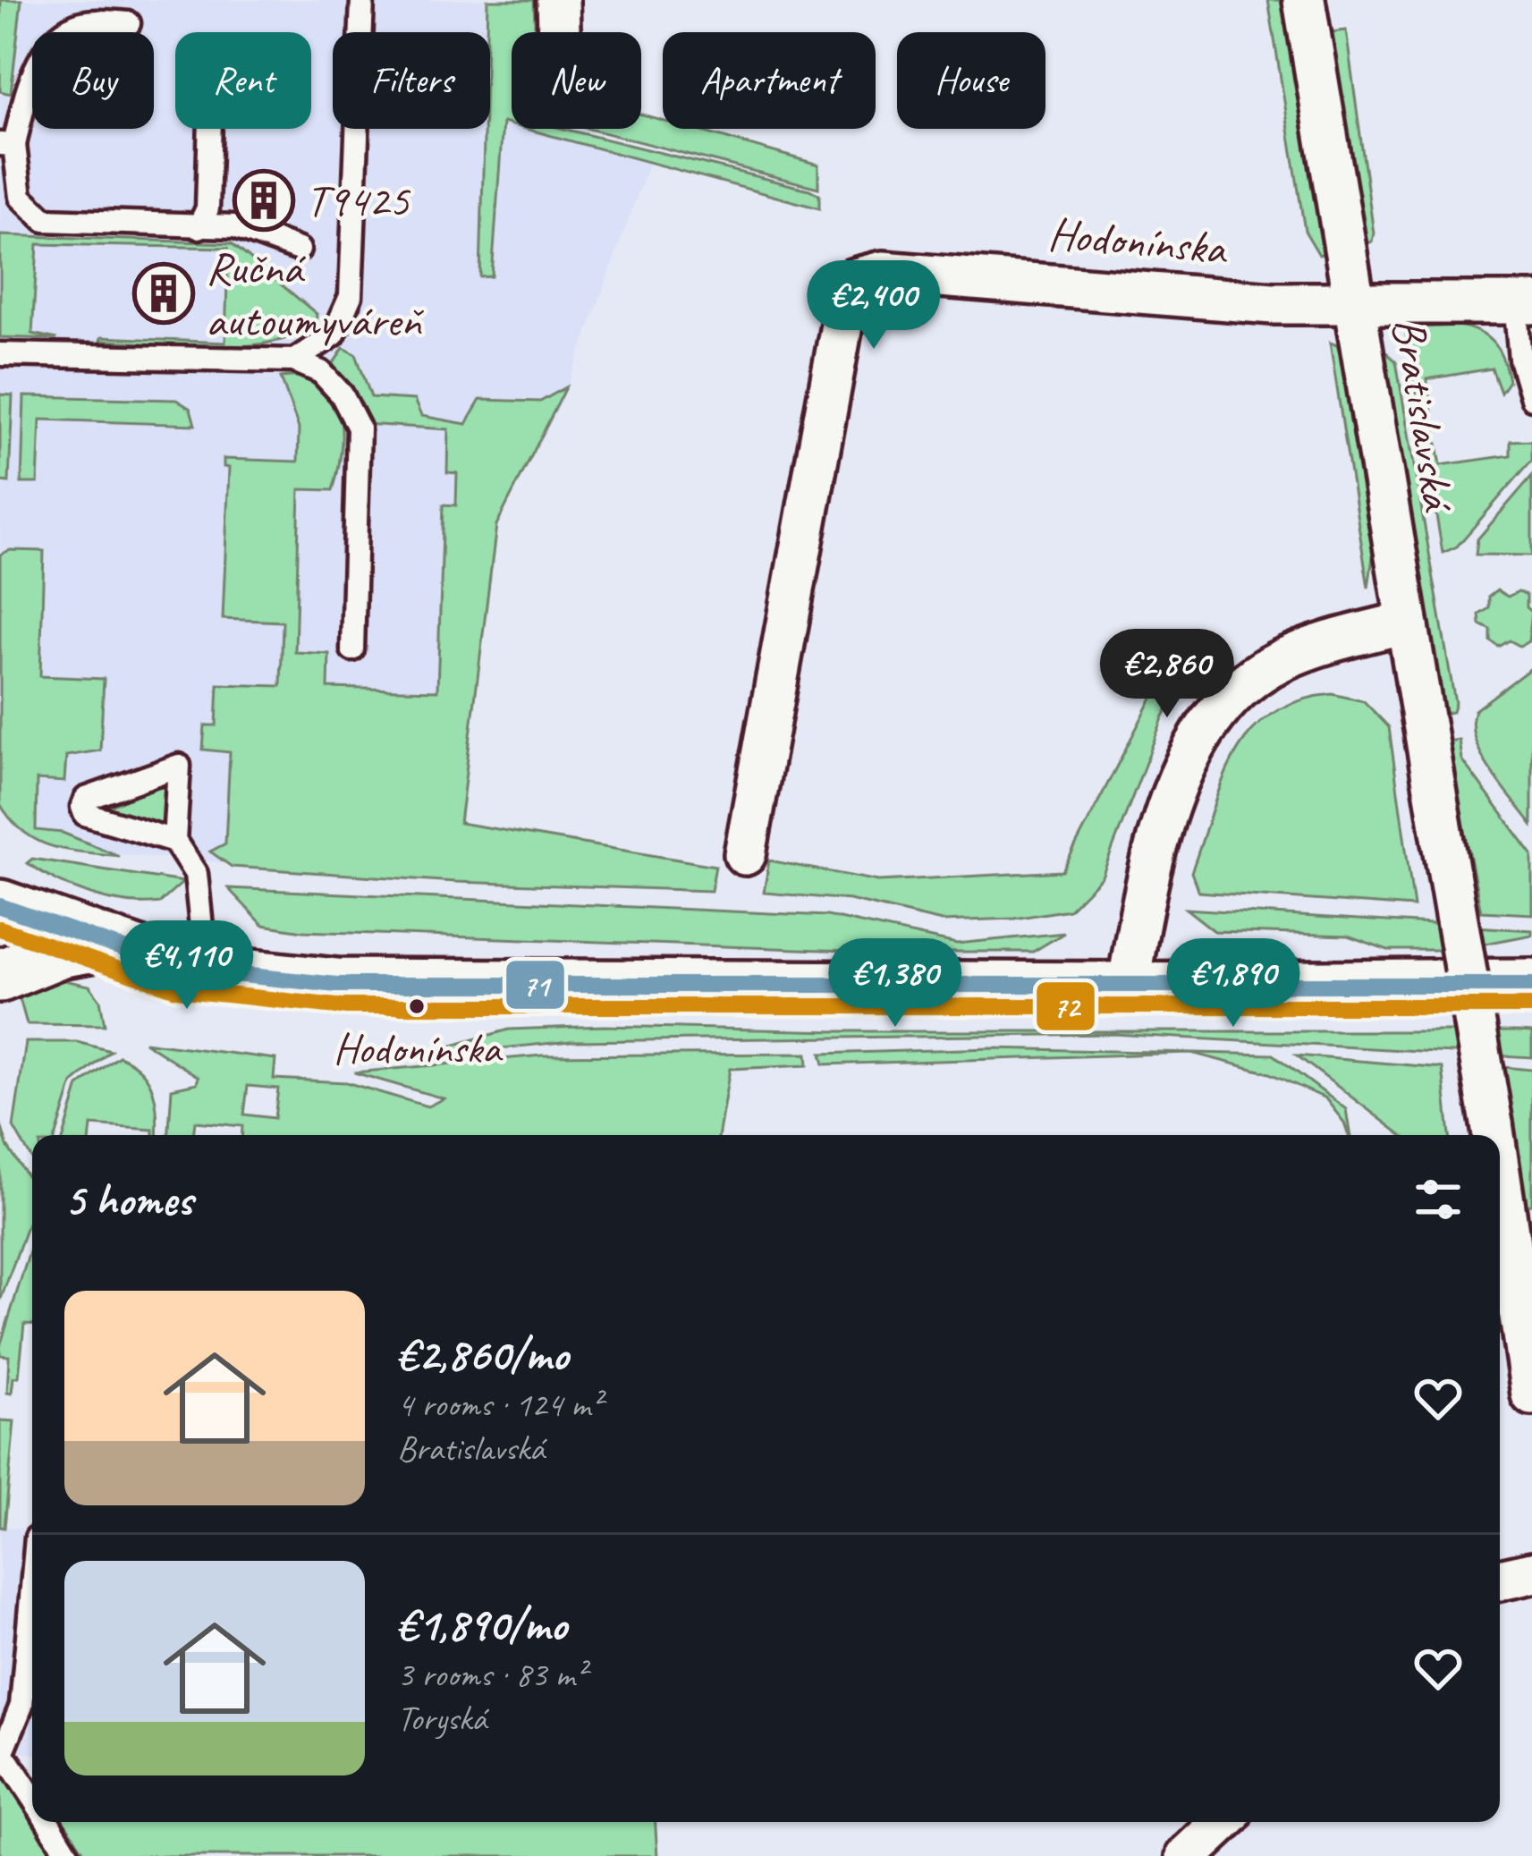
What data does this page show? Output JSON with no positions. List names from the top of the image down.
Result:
{
  "streets": {
    "street": ["Hodonínska", "Bratislavská"]
  },
  "crossings": [
    ["Hodonínska", "Bratislavská"]
  ],
  "places": {
    "building": ["T9425", "Ručná autoumyváreň"],
    "other": ["Hodonínska"]
  },
  "lines": ["transit line 71", "transit line 72"],
  "page": {
    "chip": [
      "Buy",
      "Rent",
      "Filters",
      "New",
      "Apartment",
      "House"
    ],
    "price": [
      "€2,400",
      "€2,860",
      "€4,110",
      "€1,380",
      "€1,890"
    ],
    "heading": "5 homes",
    "list": [
      {
        "name": "€2,860/mo",
        "note": "4 rooms · 124 m² · Bratislavská"
      },
      {
        "name": "€1,890/mo",
        "note": "3 rooms · 83 m² · Toryská"
      }
    ]
  }
}
